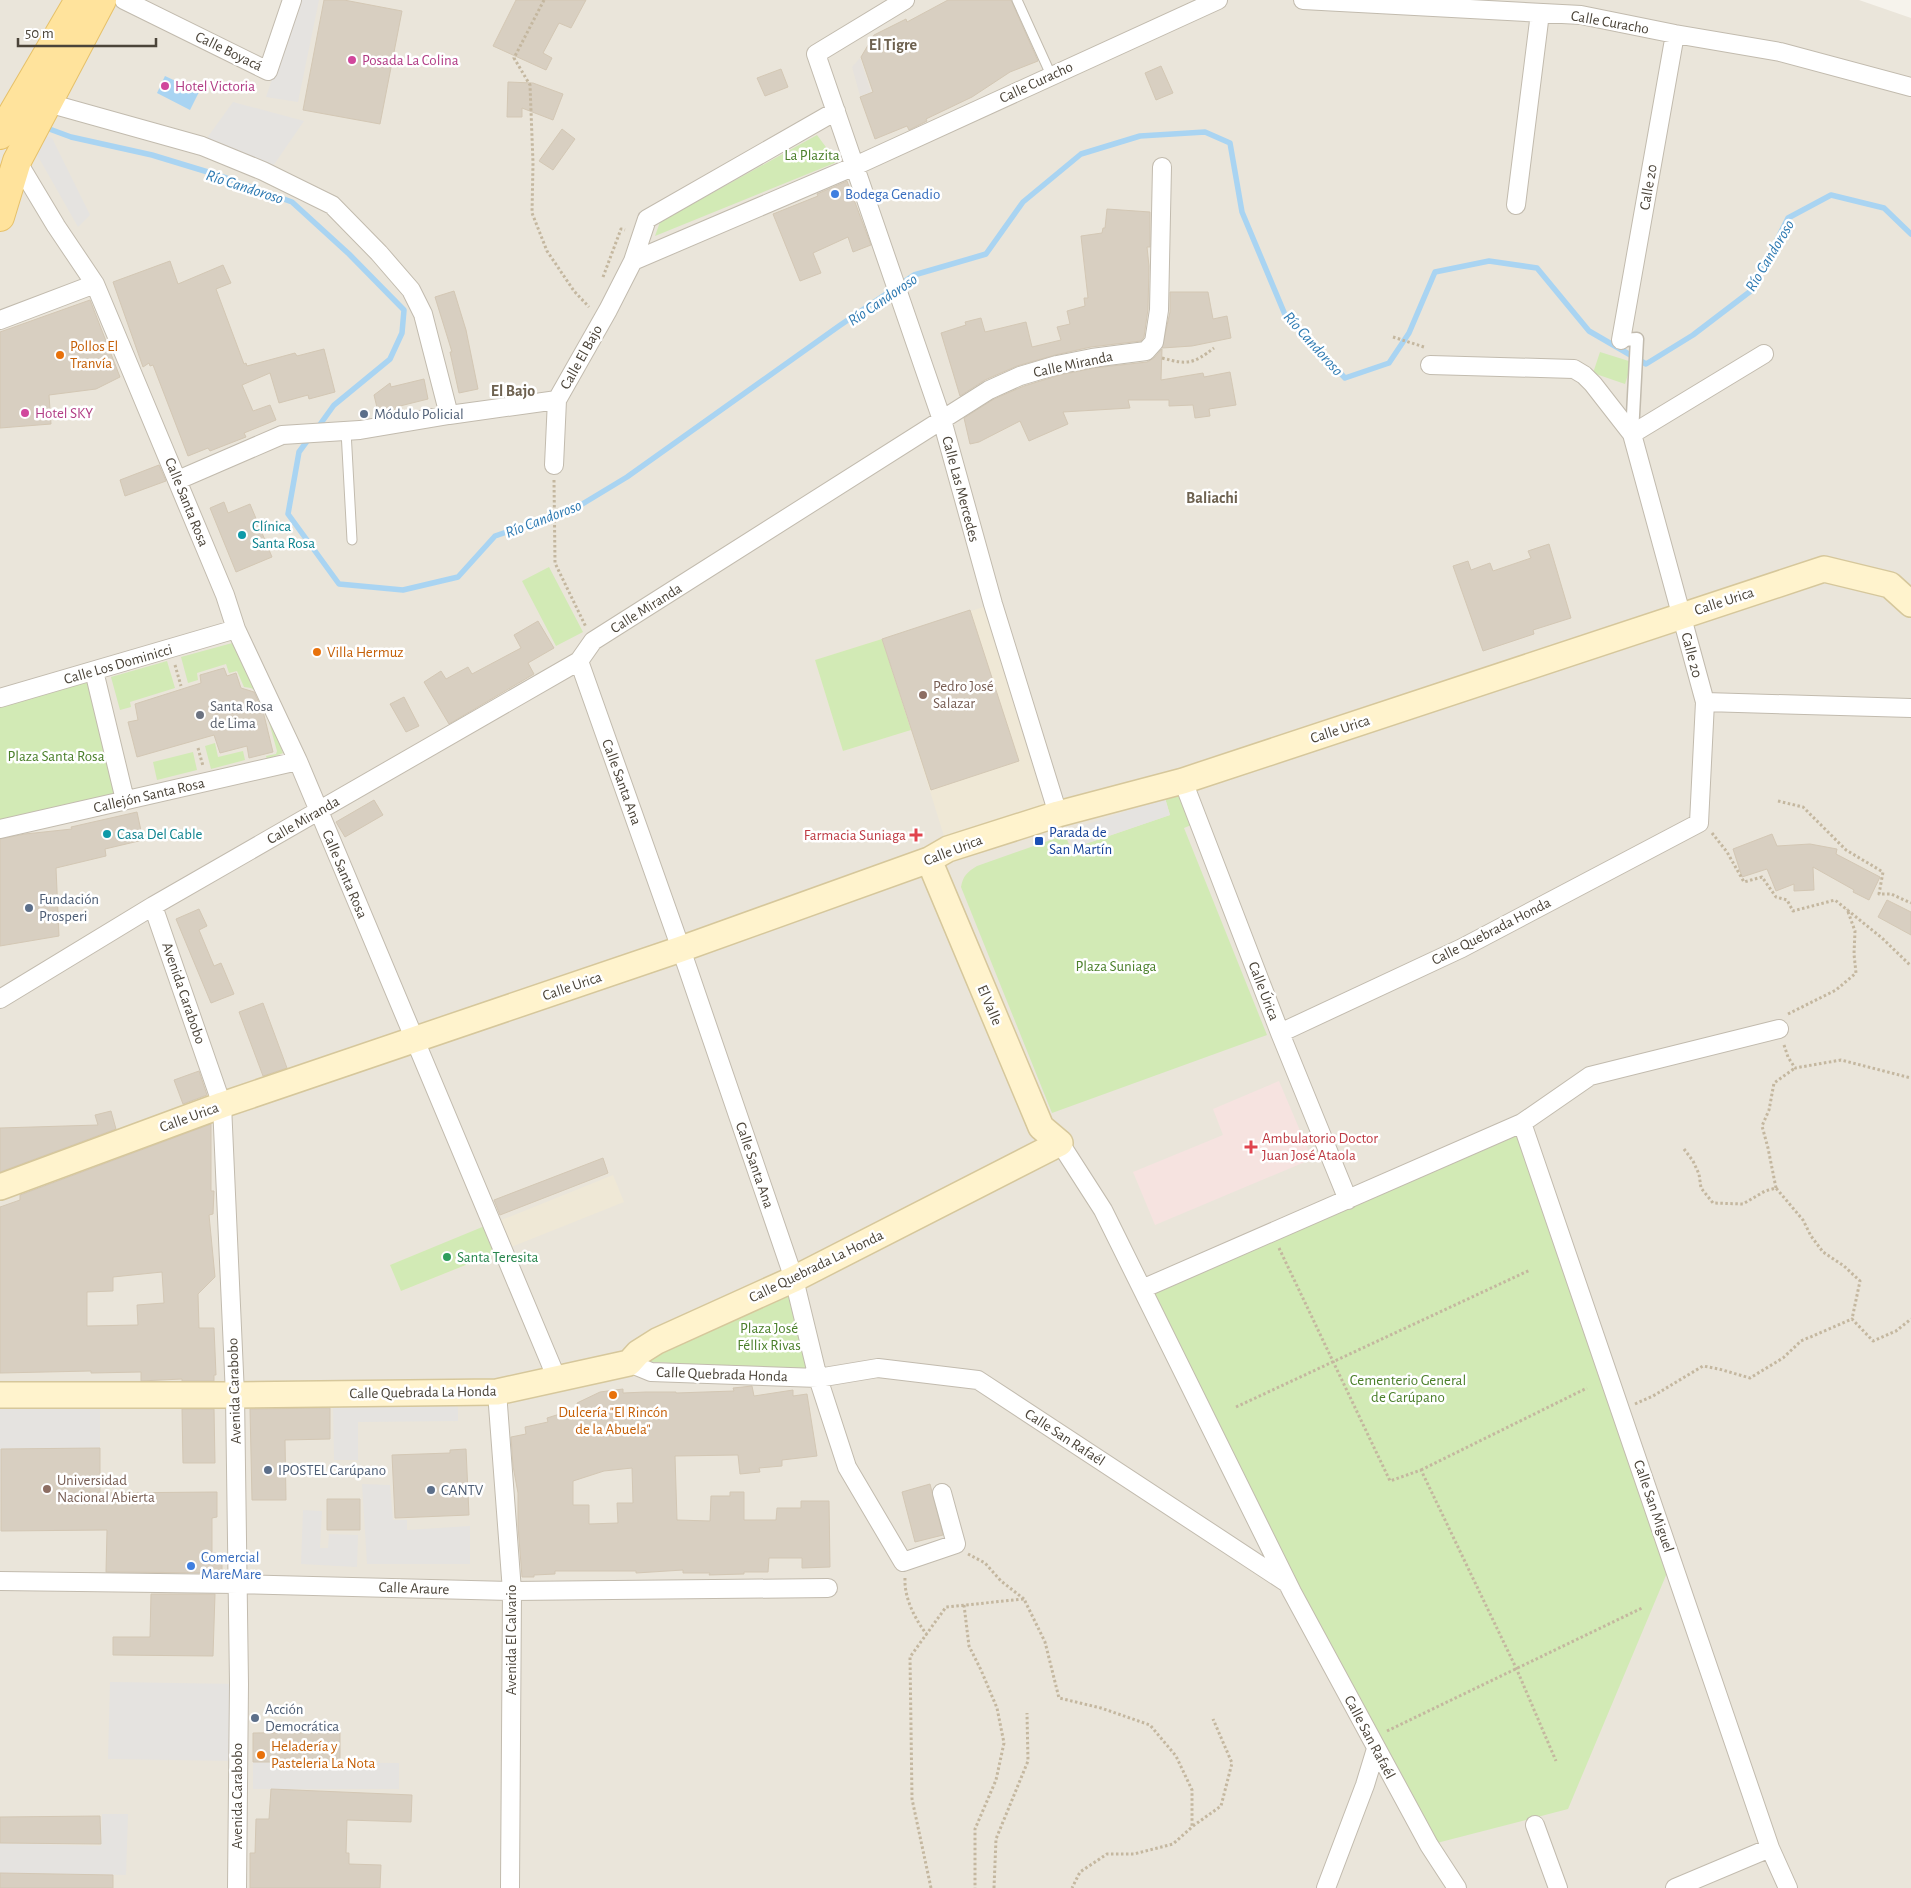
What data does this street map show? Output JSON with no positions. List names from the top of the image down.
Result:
{
  "streets": {
    "main road": ["Calle Urica", "El Valle", "Calle Quebrada La Honda"],
    "street": [
      "Calle Curacho",
      "Calle Boyacá",
      "Calle 20",
      "Calle El Bajo",
      "Calle Miranda",
      "Calle Las Mercedes",
      "Calle Santa Rosa",
      "Calle Los Dominicci",
      "Calle Santa Ana",
      "Callejón Santa Rosa",
      "Calle Quebrada Honda",
      "Calle Úrica",
      "Avenida Carabobo",
      "Calle San Rafaél",
      "Calle San Miguel",
      "Calle Araure",
      "Avenida El Calvario"
    ]
  },
  "crossings": [
    ["Calle Curacho", "Calle 20"],
    ["Calle Curacho", "Calle Las Mercedes"],
    ["Calle 20", "Calle Urica"],
    ["Calle 20", "Calle Quebrada Honda"],
    ["Calle El Bajo", "Calle Las Mercedes"],
    ["Calle El Bajo", "Calle Santa Rosa"],
    ["Calle Miranda", "Calle Las Mercedes"],
    ["Calle Miranda", "Calle Santa Rosa"],
    ["Calle Miranda", "Calle Santa Ana"],
    ["Calle Miranda", "Avenida Carabobo"],
    ["Calle Las Mercedes", "Calle Urica"],
    ["Calle Santa Rosa", "Calle Urica"],
    ["Calle Santa Rosa", "Calle Los Dominicci"],
    ["Calle Santa Rosa", "Callejón Santa Rosa"],
    ["Calle Santa Rosa", "Calle Quebrada La Honda"],
    ["Calle Urica", "Calle Santa Ana"],
    ["Calle Urica", "Calle Úrica"],
    ["Calle Urica", "Avenida Carabobo"],
    ["Calle Urica", "El Valle"],
    ["Calle Santa Ana", "Calle Quebrada Honda"],
    ["Calle Santa Ana", "Calle Quebrada La Honda"],
    ["Calle Santa Ana", "Calle San Rafaél"],
    ["Calle Quebrada Honda", "Calle Úrica"],
    ["Calle Quebrada Honda", "Calle Quebrada La Honda"],
    ["Calle Quebrada Honda", "Calle San Rafaél"],
    ["Avenida Carabobo", "Calle Quebrada La Honda"],
    ["Avenida Carabobo", "Calle Araure"],
    ["El Valle", "Calle Quebrada La Honda"],
    ["El Valle", "Calle San Rafaél"],
    ["Calle Quebrada La Honda", "Calle San Rafaél"],
    ["Calle Quebrada La Honda", "Avenida El Calvario"],
    ["Calle Araure", "Avenida El Calvario"]
  ],
  "districts": ["El Tigre", "El Bajo", "Baliachi"],
  "water": ["Río Candoroso"],
  "parks": [
    "La Plazita",
    "Plaza Santa Rosa",
    "Plaza Suniaga",
    "Plaza José Féllix Rivas",
    "Cementerio General de Carúpano"
  ],
  "places": {
    "other": [
      "Posada La Colina",
      "Hotel Victoria",
      "Bodega Genadio",
      "Pollos El Tranvía",
      "Hotel SKY",
      "Módulo Policial",
      "Clínica Santa Rosa",
      "Villa Hermuz",
      "Pedro José Salazar",
      "Santa Rosa de Lima",
      "Casa Del Cable",
      "Fundación Prosperi",
      "Santa Teresita",
      "Dulcería \"El Rincón de la Abuela\"",
      "IPOSTEL Carúpano",
      "Universidad Nacional Abierta",
      "CANTV",
      "Comercial MareMare",
      "Acción Democrática",
      "Heladería y Pasteleria La Nota"
    ],
    "health": ["Farmacia Suniaga", "Ambulatorio Doctor Juan José Ataola"],
    "transit": ["Parada de San Martín"]
  },
  "scale_bar": "50 m"
}
